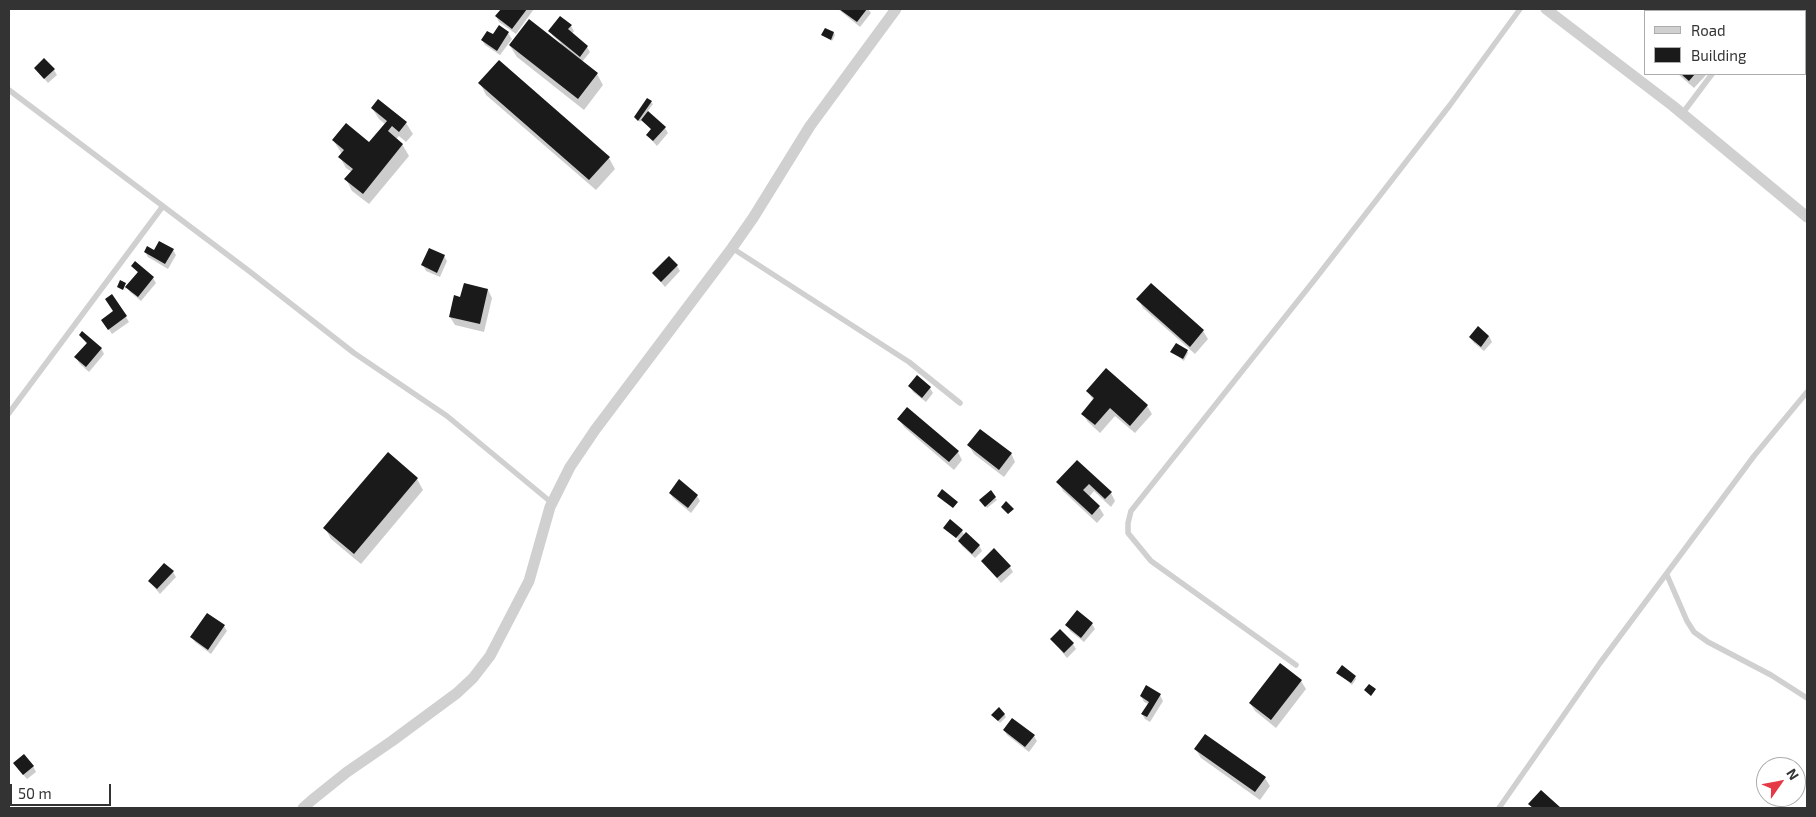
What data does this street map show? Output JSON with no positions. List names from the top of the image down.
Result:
{
  "legend": ["Road", "Building"],
  "scale_bar": "50 m",
  "north": "top right"
}
